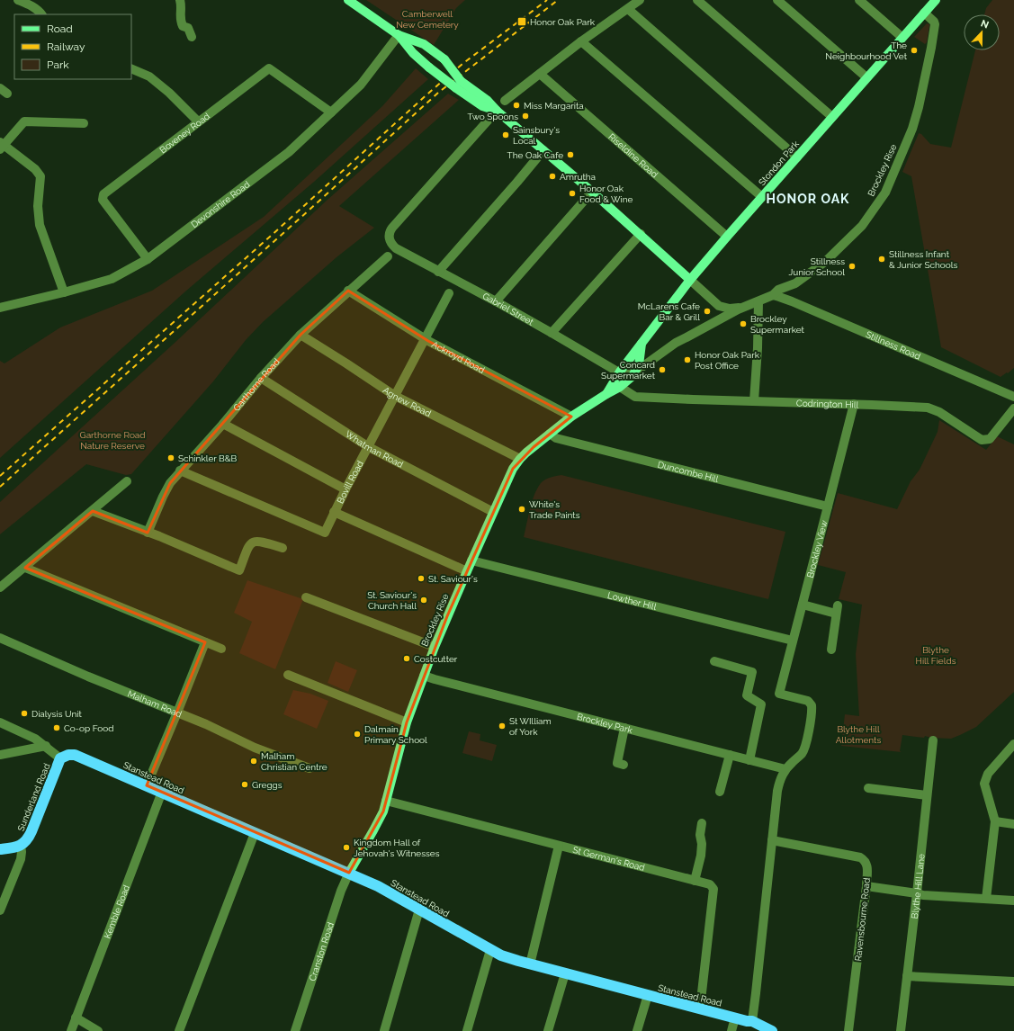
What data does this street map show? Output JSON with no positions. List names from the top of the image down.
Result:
{
  "streets": {
    "highway": ["Stanstead Road", "Sunderland Road"],
    "main road": ["Stondon Park", "Brockley Rise"],
    "street": [
      "Boveney Road",
      "Riseldine Road",
      "Devonshire Road",
      "Gabriel Street",
      "Stillness Road",
      "Ackroyd Road",
      "Garthorne Road",
      "Agnew Road",
      "Codrington Hill",
      "Whatman Road",
      "Duncombe Hill",
      "Bovill Road",
      "Brockley View",
      "Lowther Hill",
      "Malham Road",
      "Brockley Park",
      "St German's Road",
      "Blythe Hill Lane",
      "Kemble Road",
      "Ravensbourne Road",
      "Cranston Road"
    ]
  },
  "crossings": [
    ["Boveney Road", "Devonshire Road"],
    ["Riseldine Road", "Stondon Park"],
    ["Stondon Park", "Brockley Rise"],
    ["Stondon Park", "Gabriel Street"],
    ["Brockley Rise", "Stillness Road"],
    ["Brockley Rise", "Ackroyd Road"],
    ["Brockley Rise", "Agnew Road"],
    ["Brockley Rise", "Whatman Road"],
    ["Brockley Rise", "Duncombe Hill"],
    ["Brockley Rise", "Lowther Hill"],
    ["Brockley Rise", "Brockley Park"],
    ["Brockley Rise", "Stanstead Road"],
    ["Brockley Rise", "St German's Road"],
    ["Brockley Rise", "Cranston Road"],
    ["Ackroyd Road", "Garthorne Road"],
    ["Ackroyd Road", "Bovill Road"],
    ["Garthorne Road", "Agnew Road"],
    ["Garthorne Road", "Whatman Road"],
    ["Garthorne Road", "Bovill Road"],
    ["Agnew Road", "Bovill Road"],
    ["Codrington Hill", "Brockley View"],
    ["Whatman Road", "Bovill Road"],
    ["Duncombe Hill", "Brockley View"],
    ["Brockley View", "Lowther Hill"],
    ["Brockley View", "Brockley Park"],
    ["Stanstead Road", "Sunderland Road"],
    ["Stanstead Road", "St German's Road"],
    ["Stanstead Road", "Kemble Road"],
    ["Stanstead Road", "Cranston Road"]
  ],
  "districts": ["HONOR OAK"],
  "parks": [
    "Camberwell New Cemetery",
    "Garthorne Road Nature Reserve",
    "Blythe Hill Fields",
    "Blythe Hill Allotments"
  ],
  "places": {
    "transit": ["Honor Oak Park"],
    "other": [
      "The Neighbourhood Vet",
      "Miss Margarita",
      "Two Spoons",
      "Sainsbury's Local",
      "The Oak Cafe",
      "Amrutha",
      "Honor Oak Food & Wine",
      "Stillness Infant & Junior Schools",
      "Stillness Junior School",
      "McLarens Cafe Bar & Grill",
      "Brockley Supermarket",
      "Honor Oak Park Post Office",
      "Concard Supermarket",
      "Schinkler B&B",
      "White's Trade Paints",
      "St. Saviour's",
      "St. Saviour's Church Hall",
      "Costcutter",
      "Dialysis Unit",
      "St WIlliam of York",
      "Co-op Food",
      "Dalmain Primary School",
      "Malham Christian Centre",
      "Greggs",
      "Kingdom Hall of Jehovah's Witnesses"
    ]
  },
  "legend": ["Road", "Railway", "Park"],
  "north": "top"
}
